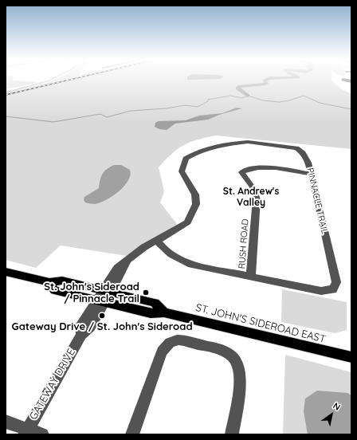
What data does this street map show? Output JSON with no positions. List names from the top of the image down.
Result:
{
  "streets": {
    "main road": ["ST. JOHN'S SIDEROAD EAST"],
    "street": ["PINNACLE TRAIL", "RUSH ROAD", "GATEWAY DRIVE"]
  },
  "crossings": [
    ["PINNACLE TRAIL", "RUSH ROAD"],
    ["PINNACLE TRAIL", "ST. JOHN'S SIDEROAD EAST"],
    ["PINNACLE TRAIL", "GATEWAY DRIVE"],
    ["ST. JOHN'S SIDEROAD EAST", "GATEWAY DRIVE"]
  ],
  "districts": ["St. Andrew's Valley"],
  "places": ["St. John's Sideroad / Pinnacle Trail", "Gateway Drive / St. John's Sideroad"],
  "north": "top right"
}
